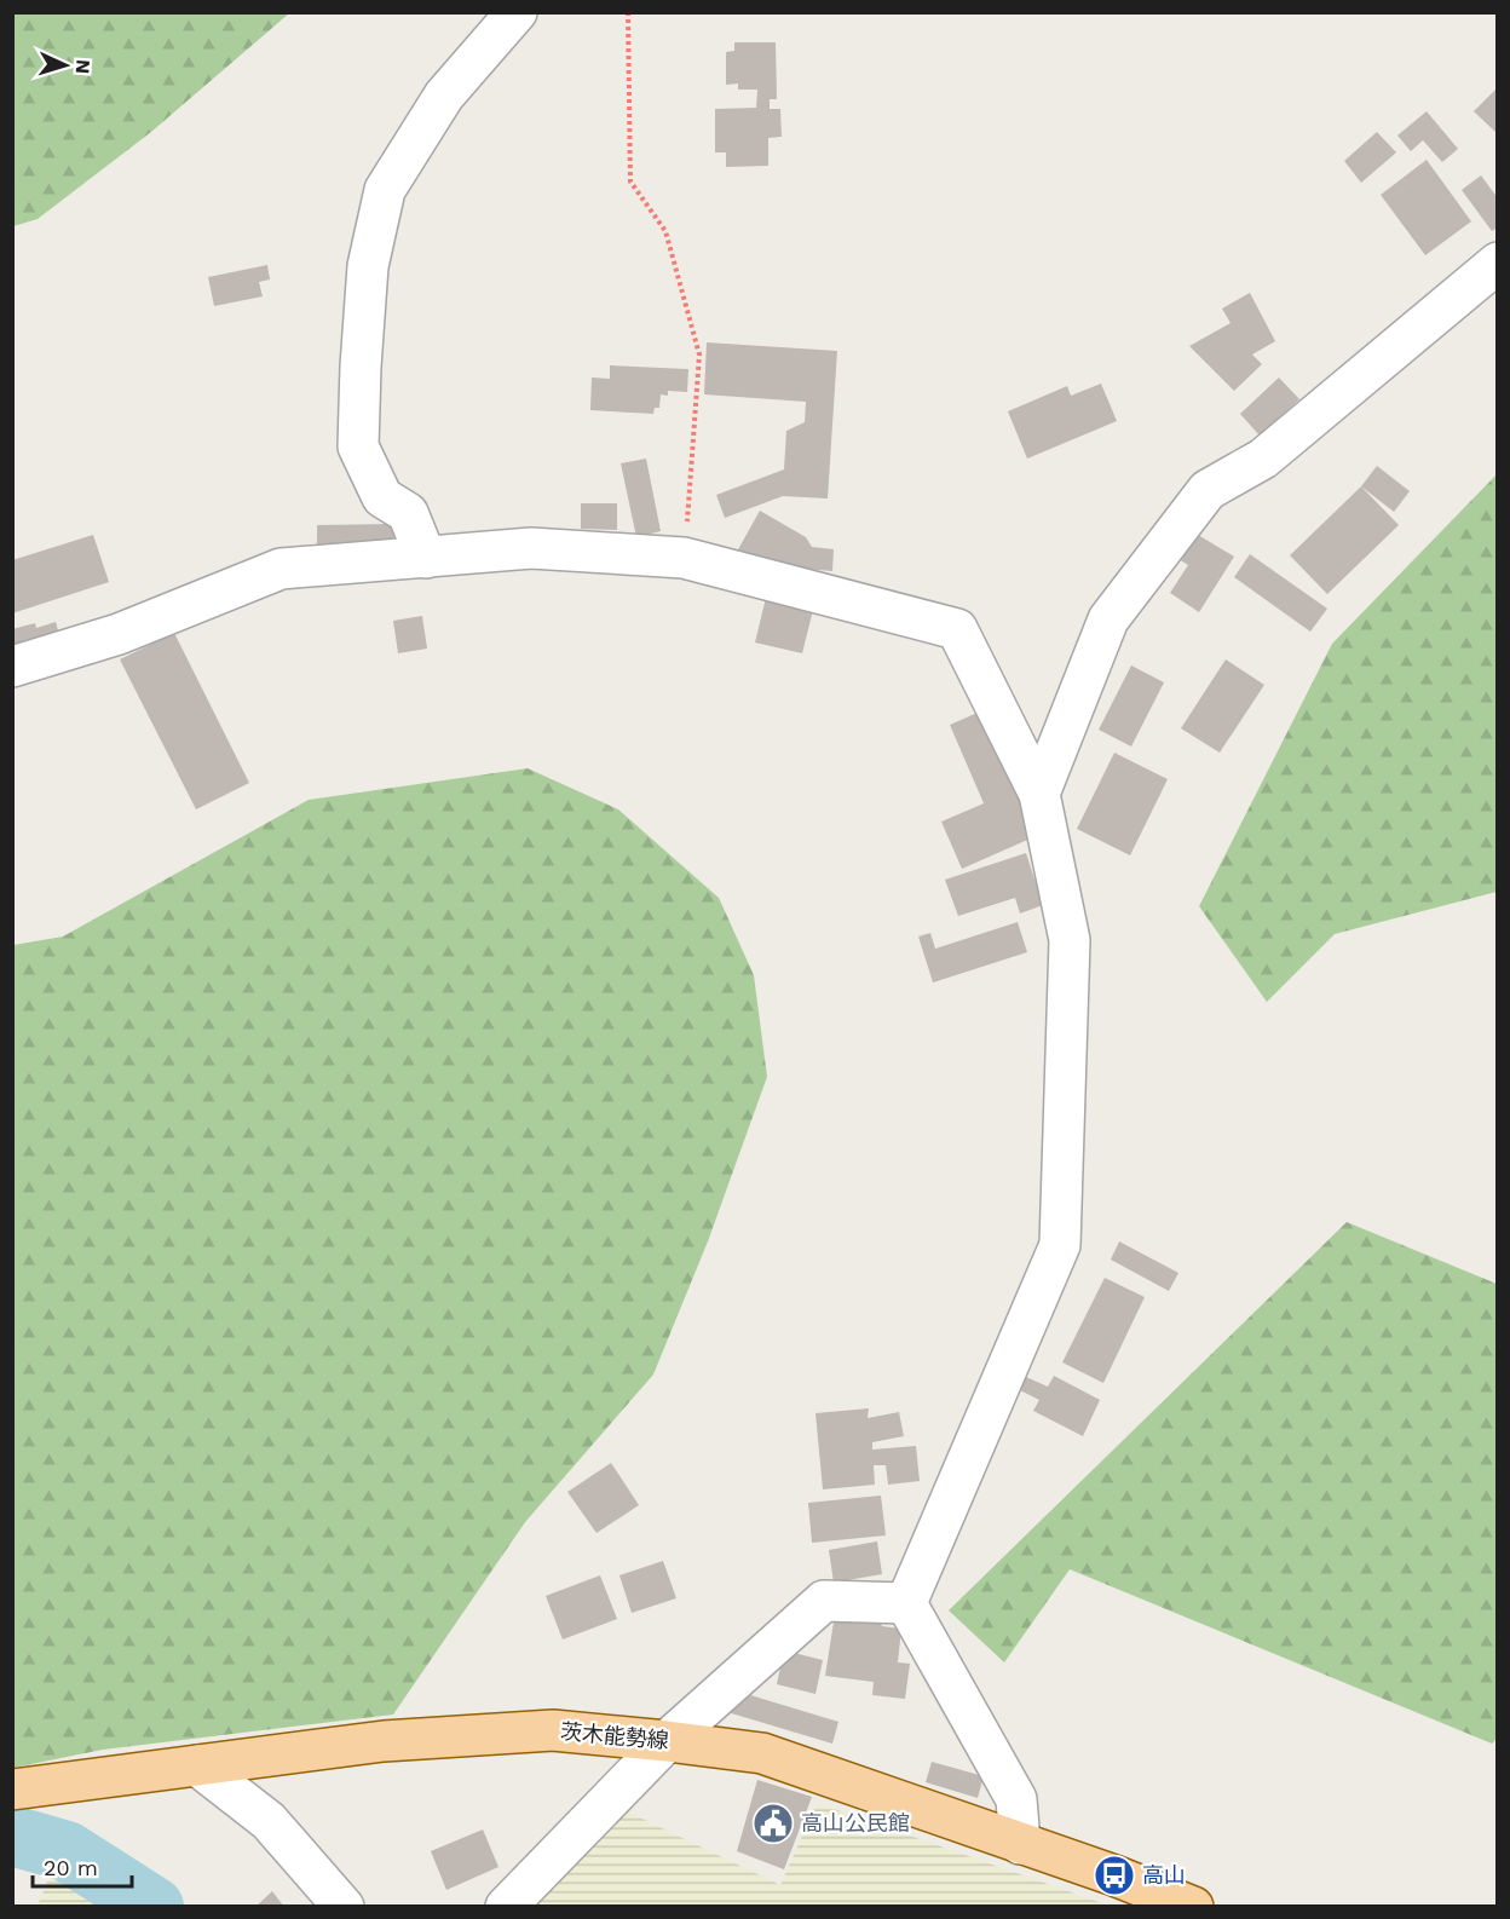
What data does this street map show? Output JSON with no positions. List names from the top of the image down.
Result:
{
  "streets": {
    "main road": ["茨木能勢線"]
  },
  "places": {
    "public building": ["高山公民館"],
    "bus stop": ["高山"]
  },
  "scale_bar": "20 m",
  "north": "right"
}
